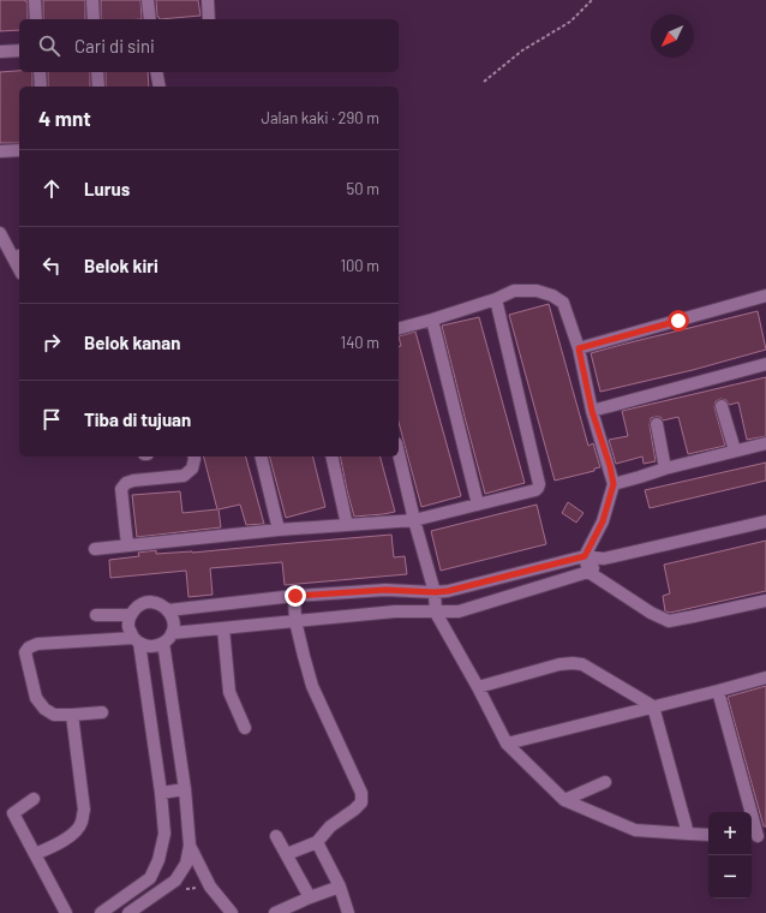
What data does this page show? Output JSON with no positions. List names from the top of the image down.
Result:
{
  "north": "bottom left",
  "page": {
    "search": "Cari di sini",
    "heading": ["4 mnt", "Jalan kaki · 290 m"],
    "list": [
      ["Lurus", "50 m"],
      ["Belok kiri", "100 m"],
      ["Belok kanan", "140 m"],
      "Tiba di tujuan"
    ],
    "map_buttons": ["+", "−"]
  }
}
